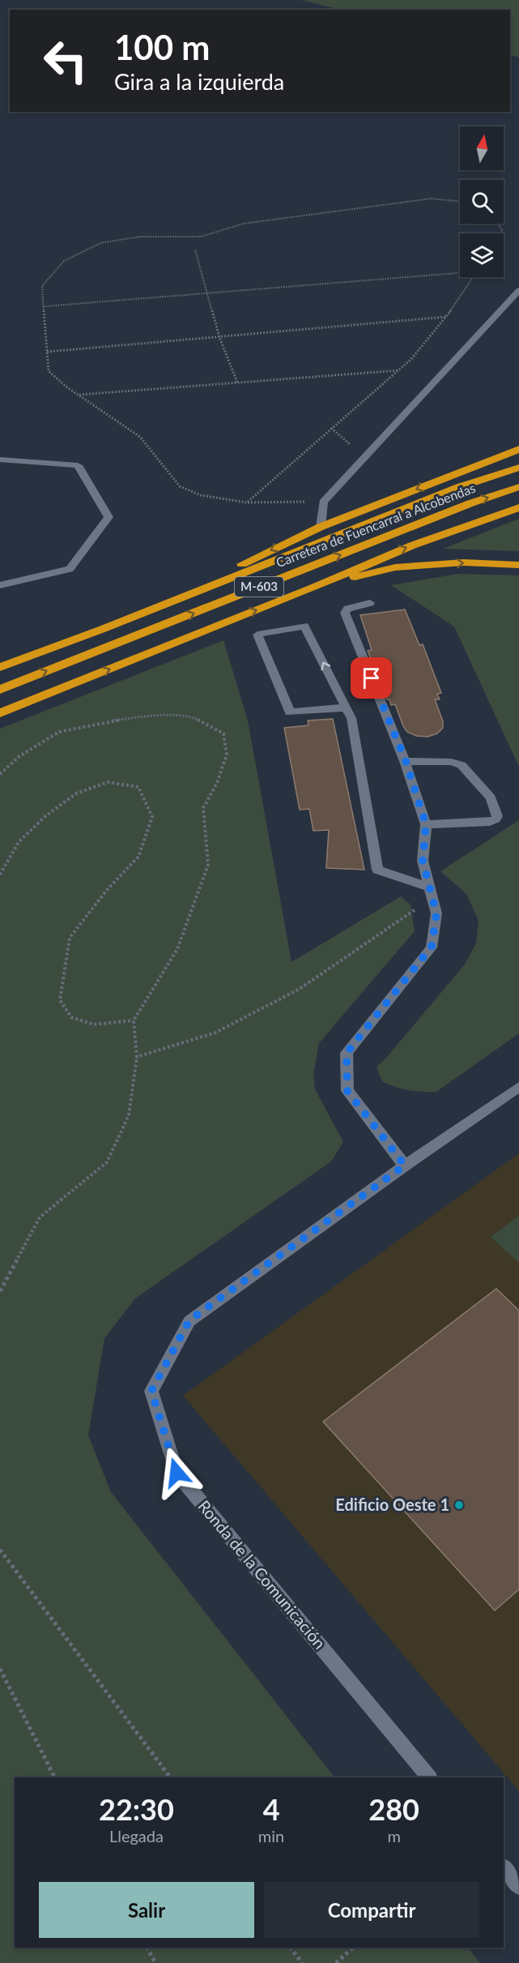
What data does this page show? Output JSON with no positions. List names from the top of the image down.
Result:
{
  "streets": {
    "highway": ["Carretera de Fuencarral a Alcobendas", "M-603"],
    "street": ["Ronda de la Comunicación"]
  },
  "places": ["Edificio Oeste 1"],
  "north": "top",
  "page": {
    "turn": ["100 m", "Gira a la izquierda"],
    "eta": [
      "22:30",
      "Llegada",
      "4",
      "min",
      "280",
      "m"
    ],
    "buttons": ["Salir", "Compartir"]
  }
}
